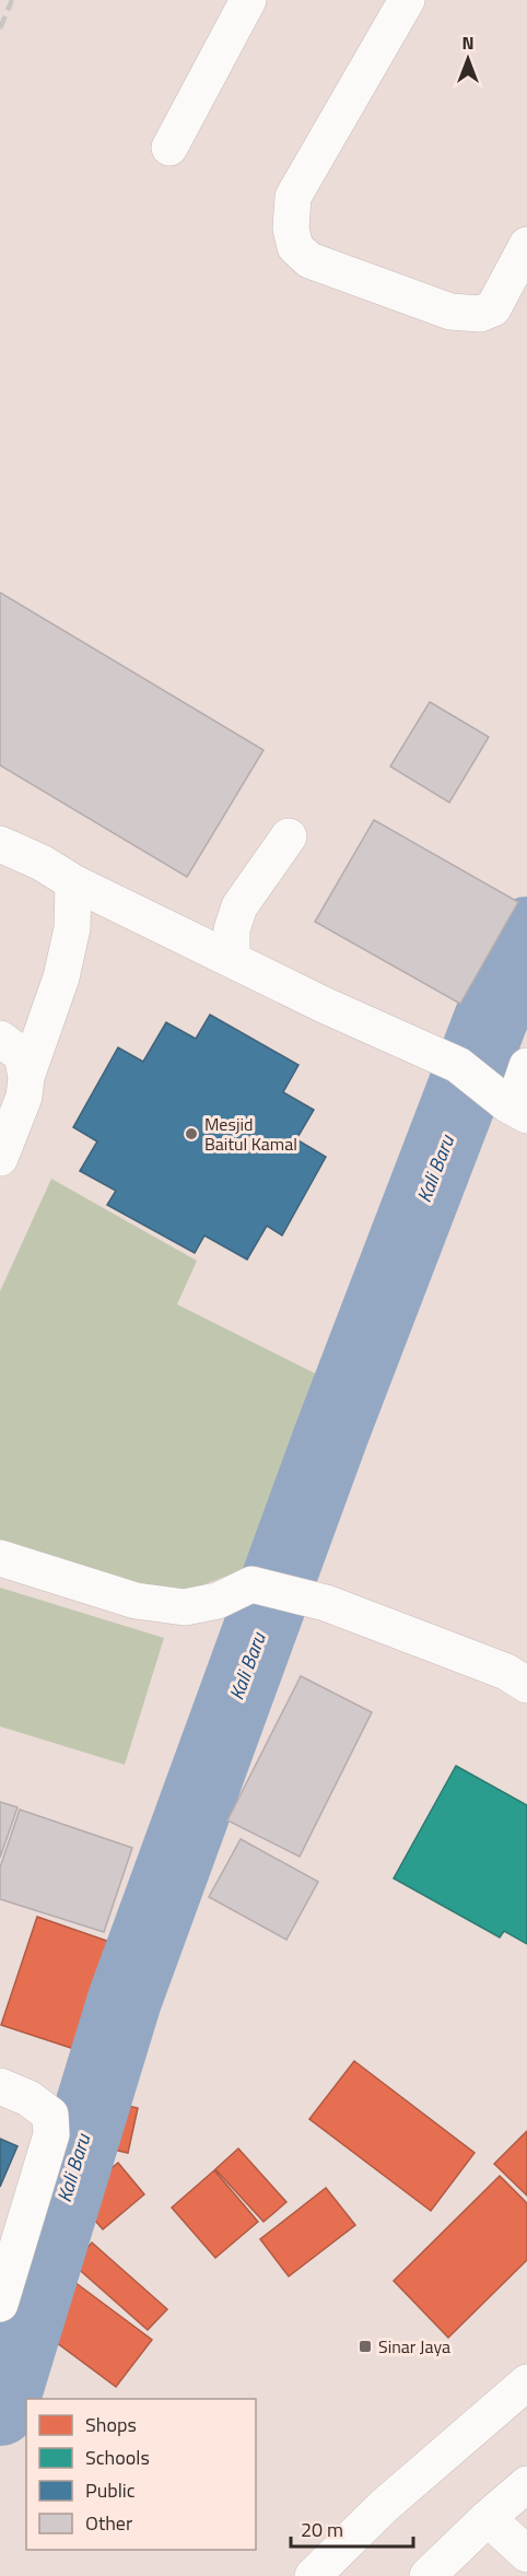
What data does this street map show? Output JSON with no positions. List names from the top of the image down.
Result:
{
  "water": ["Kali Baru"],
  "places": {
    "other": ["Mesjid Baitul Kamal"],
    "transit": ["Sinar Jaya"]
  },
  "legend": [
    "Shops",
    "Schools",
    "Public",
    "Other"
  ],
  "scale_bar": "20 m",
  "north": "top"
}
